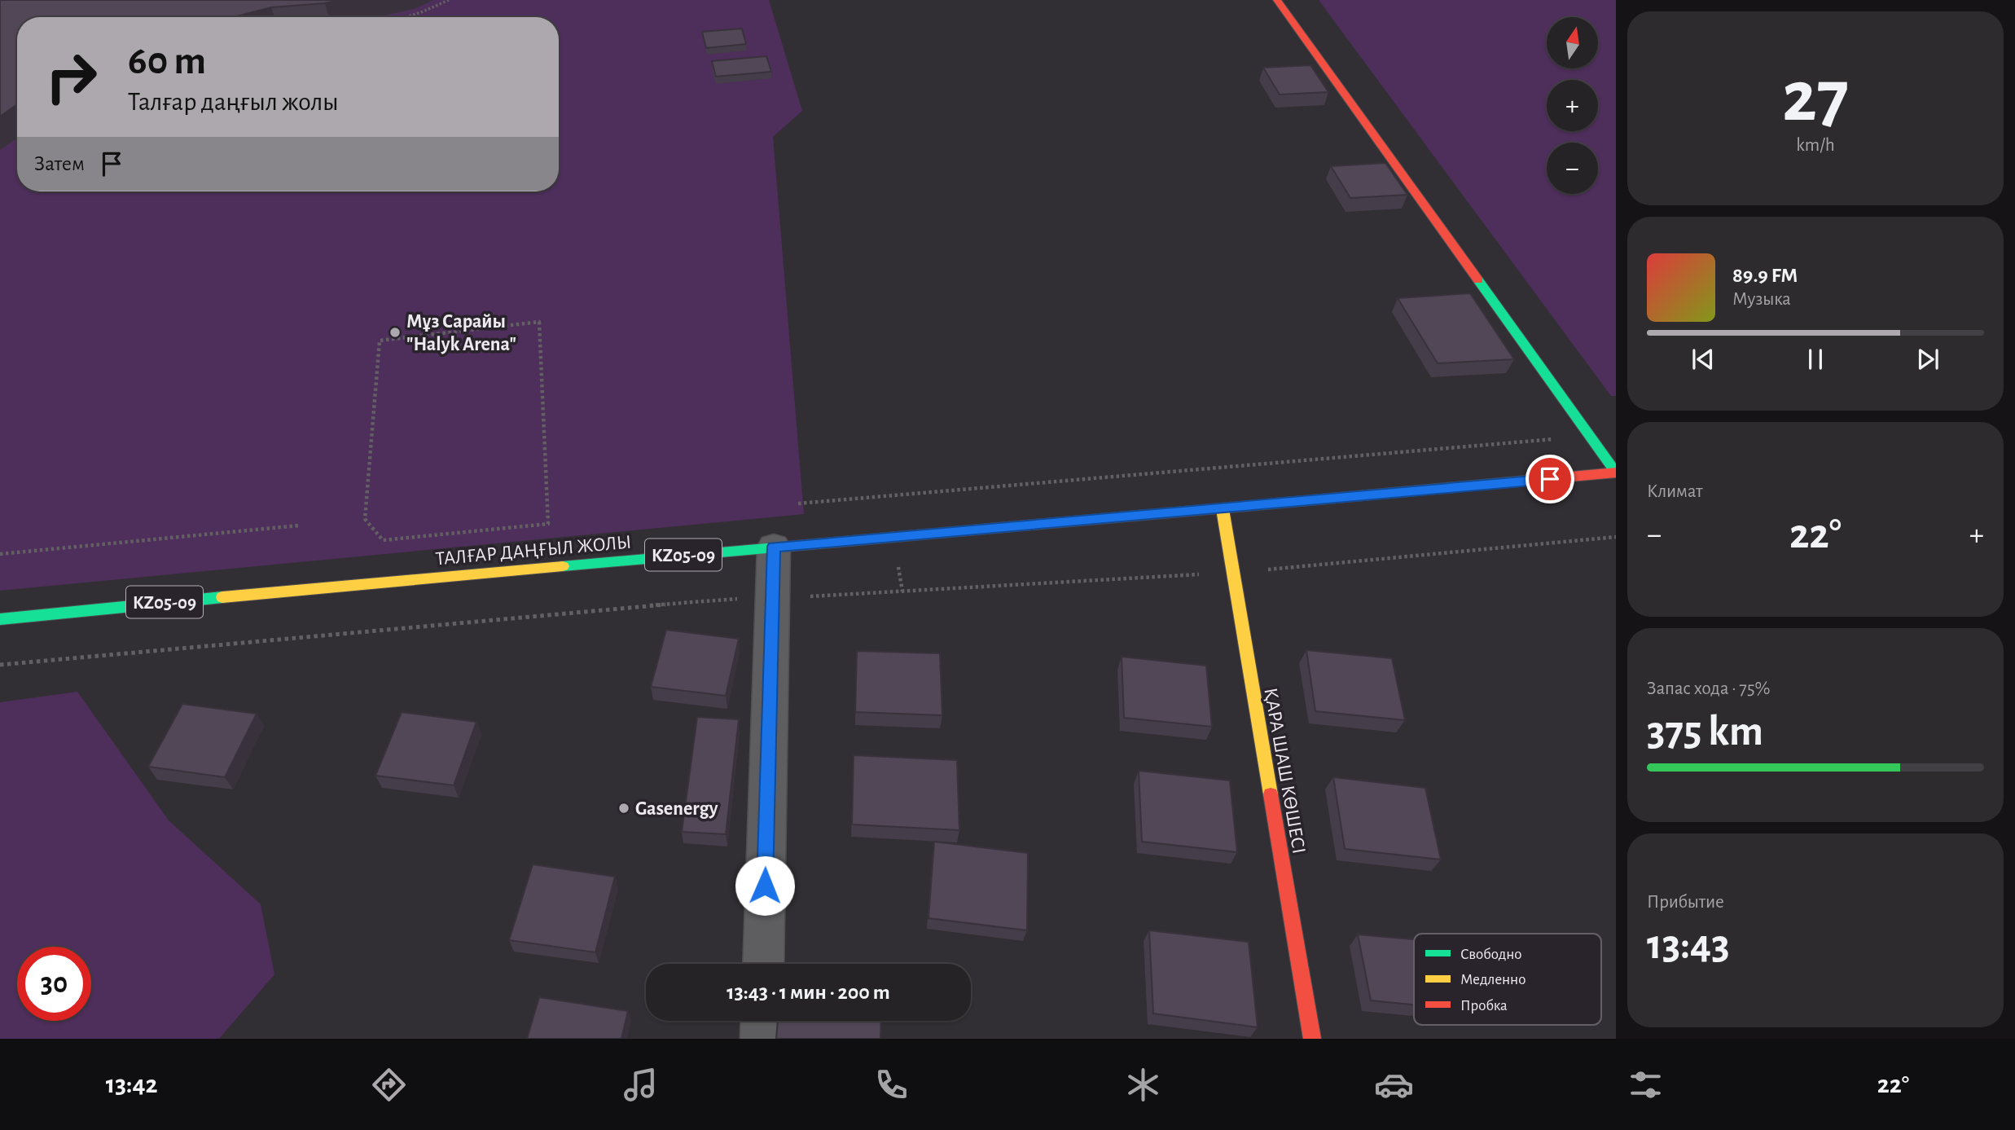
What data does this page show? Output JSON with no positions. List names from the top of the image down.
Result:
{
  "streets": {
    "main road": ["ТАЛҒАР ДАҢҒЫЛ ЖОЛЫ", "KZ05-09", "ҚАРА ШАШ КӨШЕСІ"]
  },
  "crossings": [
    ["ТАЛҒАР ДАҢҒЫЛ ЖОЛЫ", "ҚАРА ШАШ КӨШЕСІ"]
  ],
  "places": ["Мұз Сарайы \"Halyk Arena\"", "Gasenergy"],
  "legend": ["Свободно", "Медленно", "Пробка"],
  "north": "top",
  "page": {
    "tile": [
      ["27", "km/h"],
      "Климат",
      ["Запас хода · 75%", "375 km"],
      ["Прибытие", "13:43"]
    ],
    "map_buttons": ["+", "−"],
    "turn": ["60 m", "Талғар даңғыл жолы"],
    "then": "Затем",
    "song": ["89.9 FM", "Музыка"],
    "heat": ["−", "22°", "+"],
    "limit": "30",
    "trip": "13:43 · 1 мин · 200 m",
    "tabs": ["13:42", "22°"]
  }
}
